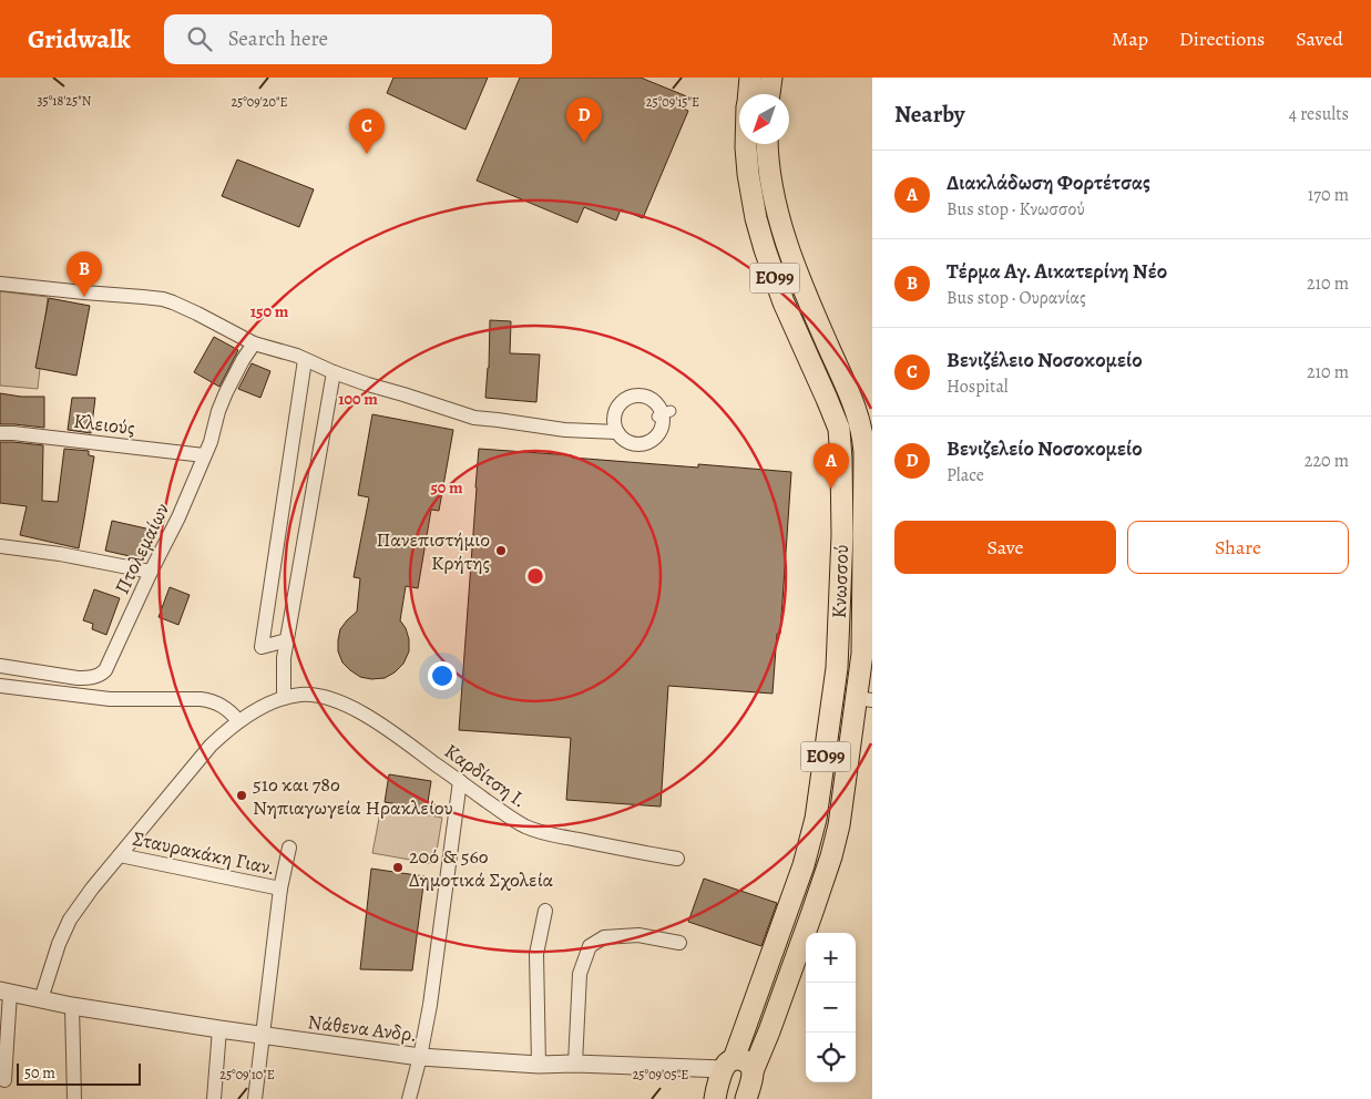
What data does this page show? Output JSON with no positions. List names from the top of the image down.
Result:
{
  "streets": {
    "main road": ["ΕΟ99", "Κνωσσού"],
    "street": [
      "Κλειούς",
      "Πτολεμαίων",
      "Καρδίτση Ι.",
      "Σταυρακάκη Γιαν.",
      "Νάθενα Ανδρ."
    ]
  },
  "crossings": [
    ["ΕΟ99", "Κνωσσού"],
    ["ΕΟ99", "Νάθενα Ανδρ."],
    ["Κλειούς", "Πτολεμαίων"],
    ["Κνωσσού", "Νάθενα Ανδρ."],
    ["Καρδίτση Ι.", "Σταυρακάκη Γιαν."],
    ["Καρδίτση Ι.", "Νάθενα Ανδρ."],
    ["Σταυρακάκη Γιαν.", "Νάθενα Ανδρ."]
  ],
  "places": ["Πανεπιστήμιο Κρήτης", "51ο και 78ο Νηπιαγωγεία Ηρακλείου", "20ό & 56ο Δημοτικά Σχολεία"],
  "scale_bar": "50 m",
  "north": "bottom left",
  "page": {
    "header": "Gridwalk",
    "search": "Search here",
    "nav": ["Map", "Directions", "Saved"],
    "heading": ["Nearby", "4 results"],
    "pins": [
      "D",
      "C",
      "B",
      "A"
    ],
    "list": [
      {
        "mark": "A",
        "name": "Διακλάδωση Φορτέτσας",
        "note": "Bus stop · Κνωσσού",
        "value": "170 m"
      },
      {
        "mark": "B",
        "name": "Τέρμα Αγ. Αικατερίνη Νέο",
        "note": "Bus stop · Ουρανίας",
        "value": "210 m"
      },
      {
        "mark": "C",
        "name": "Βενιζέλειο Νοσοκομείο",
        "note": "Hospital",
        "value": "210 m"
      },
      {
        "mark": "D",
        "name": "Βενιζελείο Νοσοκομείο",
        "note": "Place",
        "value": "220 m"
      }
    ],
    "buttons": ["Save", "Share"],
    "map_buttons": ["+", "−"],
    "scale": "50 m"
  },
  "coordinates": [
    "35°18'25\"N",
    "25°09'20\"E",
    "25°09'15\"E",
    "25°09'10\"E",
    "25°09'05\"E"
  ],
  "rings": ["150 m", "100 m", "50 m"]
}
